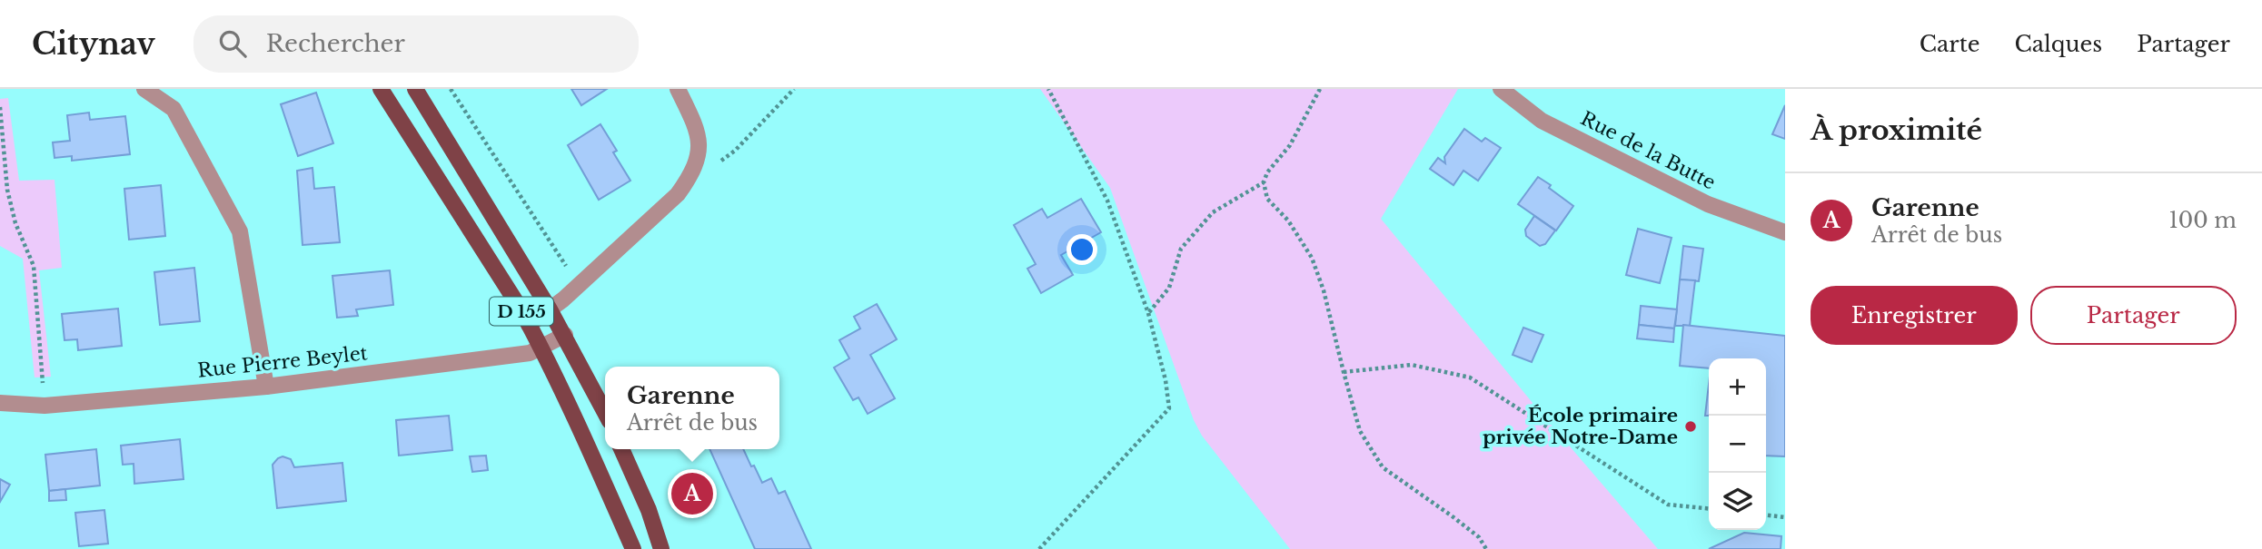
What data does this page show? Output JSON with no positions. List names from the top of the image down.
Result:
{
  "streets": {
    "main road": ["D 155"],
    "street": ["Rue de la Butte", "Rue Pierre Beylet"]
  },
  "crossings": [
    ["D 155", "Rue Pierre Beylet"]
  ],
  "places": ["École primaire privée Notre-Dame"],
  "page": {
    "header": "Citynav",
    "search": "Rechercher",
    "nav": ["Carte", "Calques", "Partager"],
    "heading": "À proximité",
    "list": [
      {
        "mark": "A",
        "name": "Garenne",
        "note": "Arrêt de bus",
        "value": "100 m"
      }
    ],
    "buttons": ["Enregistrer", "Partager"],
    "map_buttons": ["+", "−"],
    "popup": ["Garenne", "Arrêt de bus"],
    "pins": "A"
  }
}
